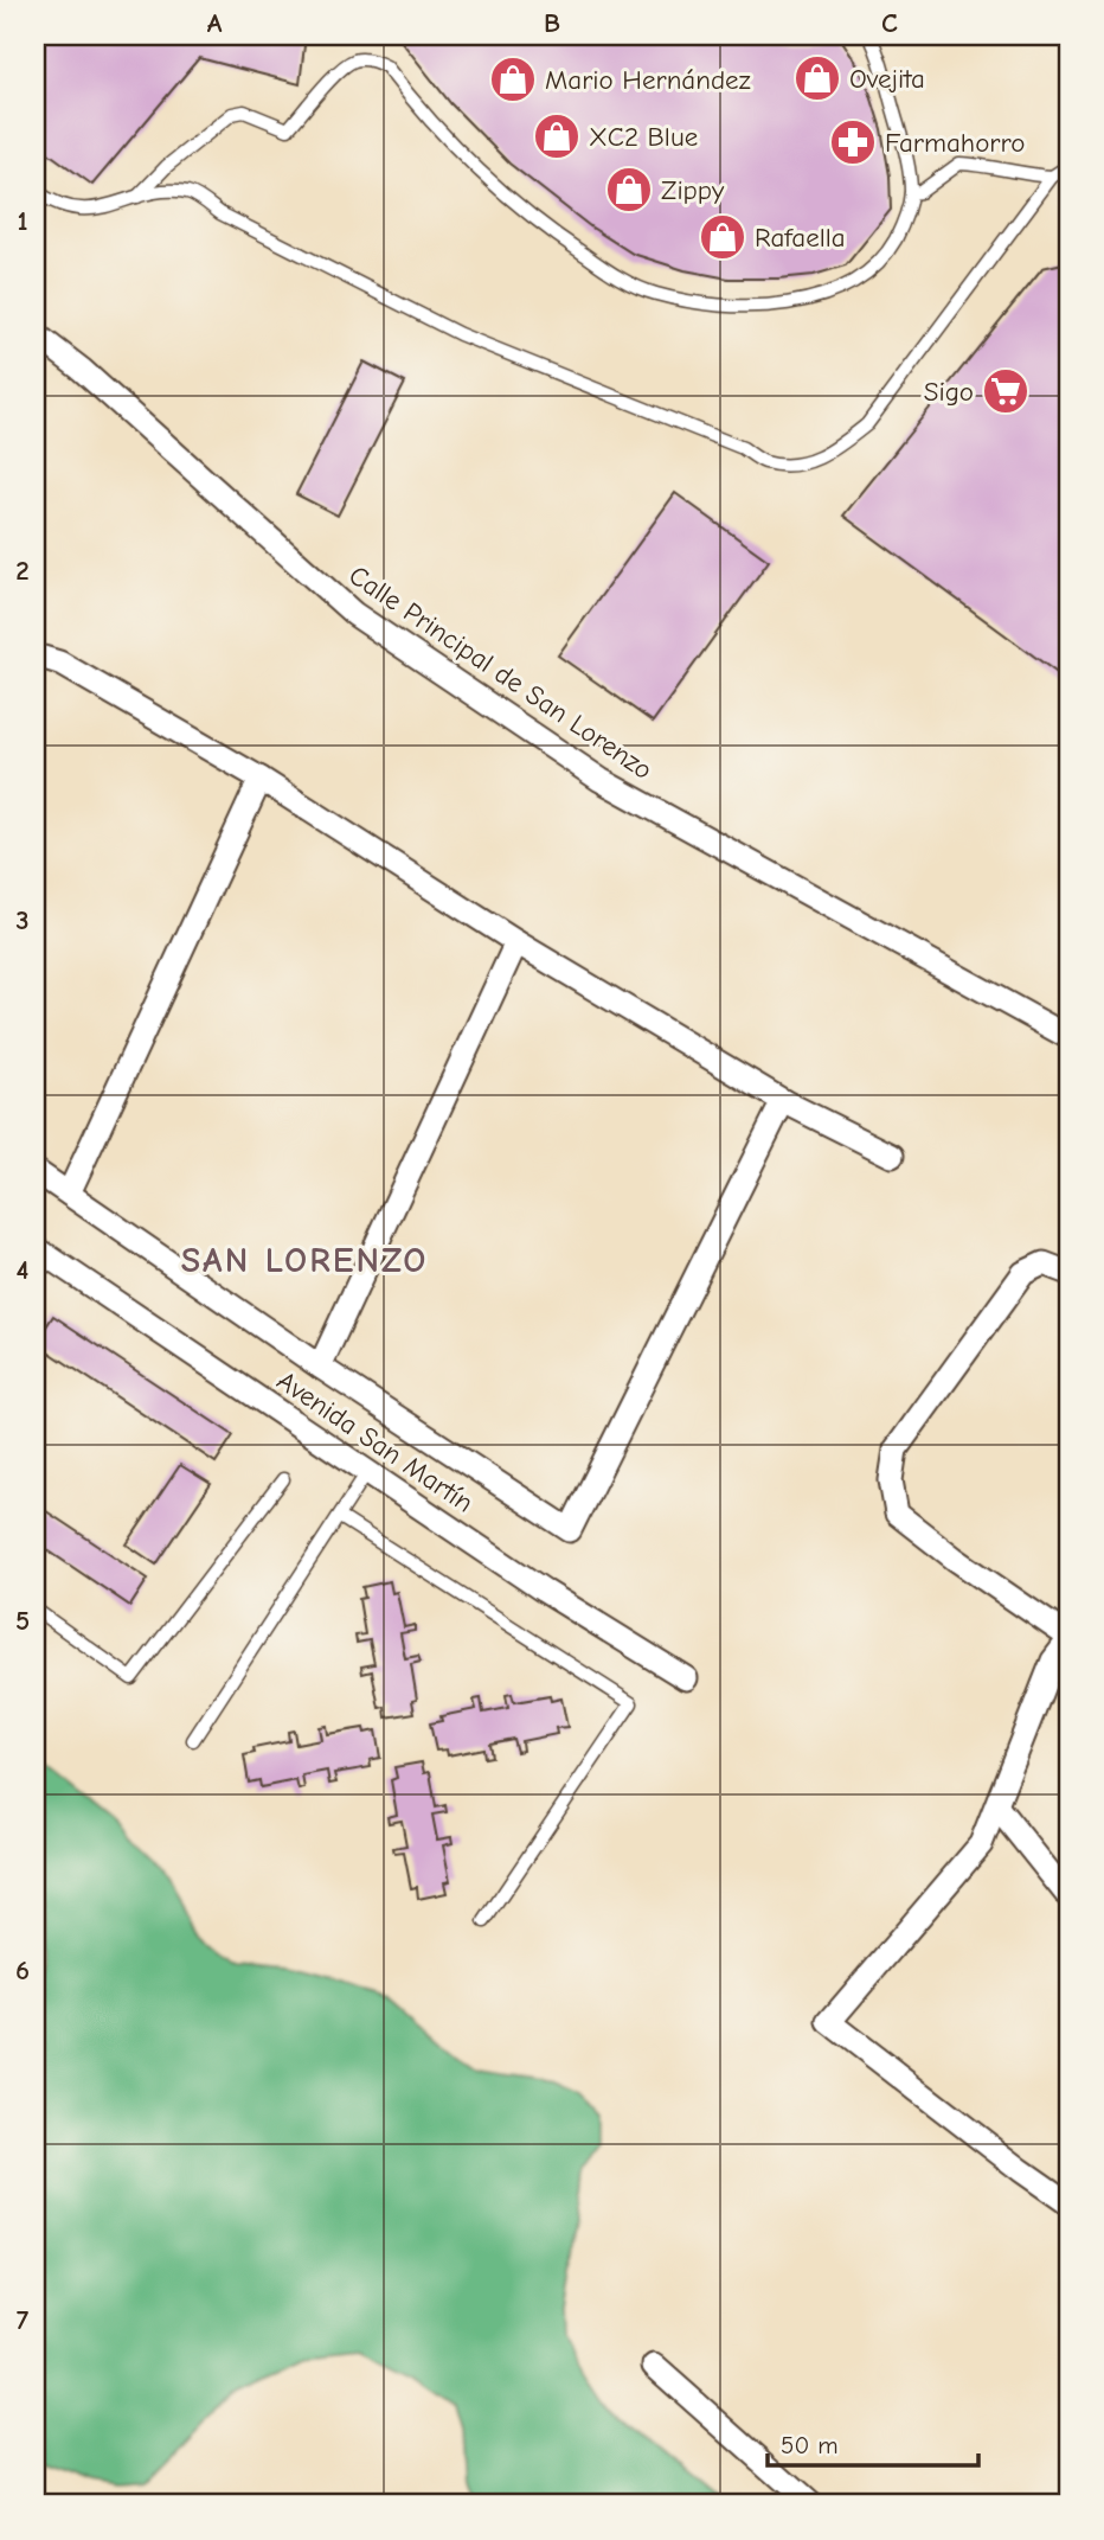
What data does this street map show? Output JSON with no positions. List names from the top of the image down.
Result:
{
  "streets": {
    "street": ["Calle Principal de San Lorenzo", "Avenida San Martín"]
  },
  "districts": ["SAN LORENZO"],
  "places": {
    "shop": [
      "Ovejita",
      "Mario Hernández",
      "XC2 Blue",
      "Zippy",
      "Rafaella"
    ],
    "pharmacy": ["Farmahorro"],
    "supermarket": ["Sigo"]
  },
  "scale_bar": "50 m",
  "grid": {
    "columns": ["A", "B", "C"],
    "rows": [
      "1",
      "2",
      "3",
      "4",
      "5",
      "6",
      "7"
    ]
  }
}
